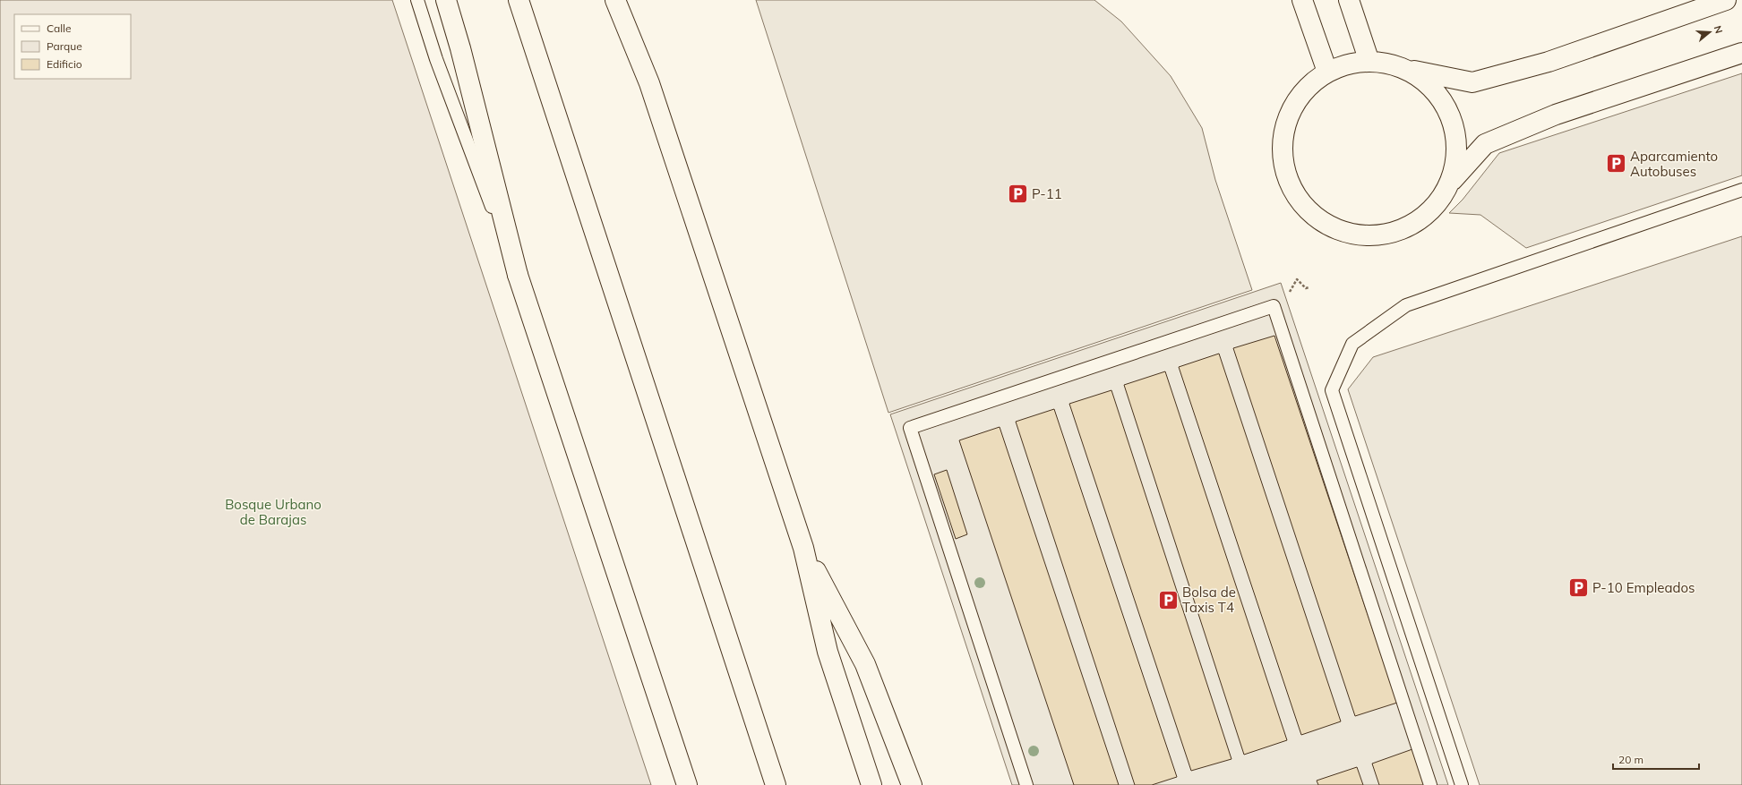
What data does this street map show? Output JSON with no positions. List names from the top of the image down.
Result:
{
  "parks": ["Bosque Urbano de Barajas"],
  "places": {
    "parking": [
      "Aparcamiento Autobuses",
      "P-11",
      "P-10 Empleados",
      "Bolsa de Taxis T4"
    ]
  },
  "legend": ["Calle", "Parque", "Edificio"],
  "scale_bar": "20 m",
  "north": "right"
}
